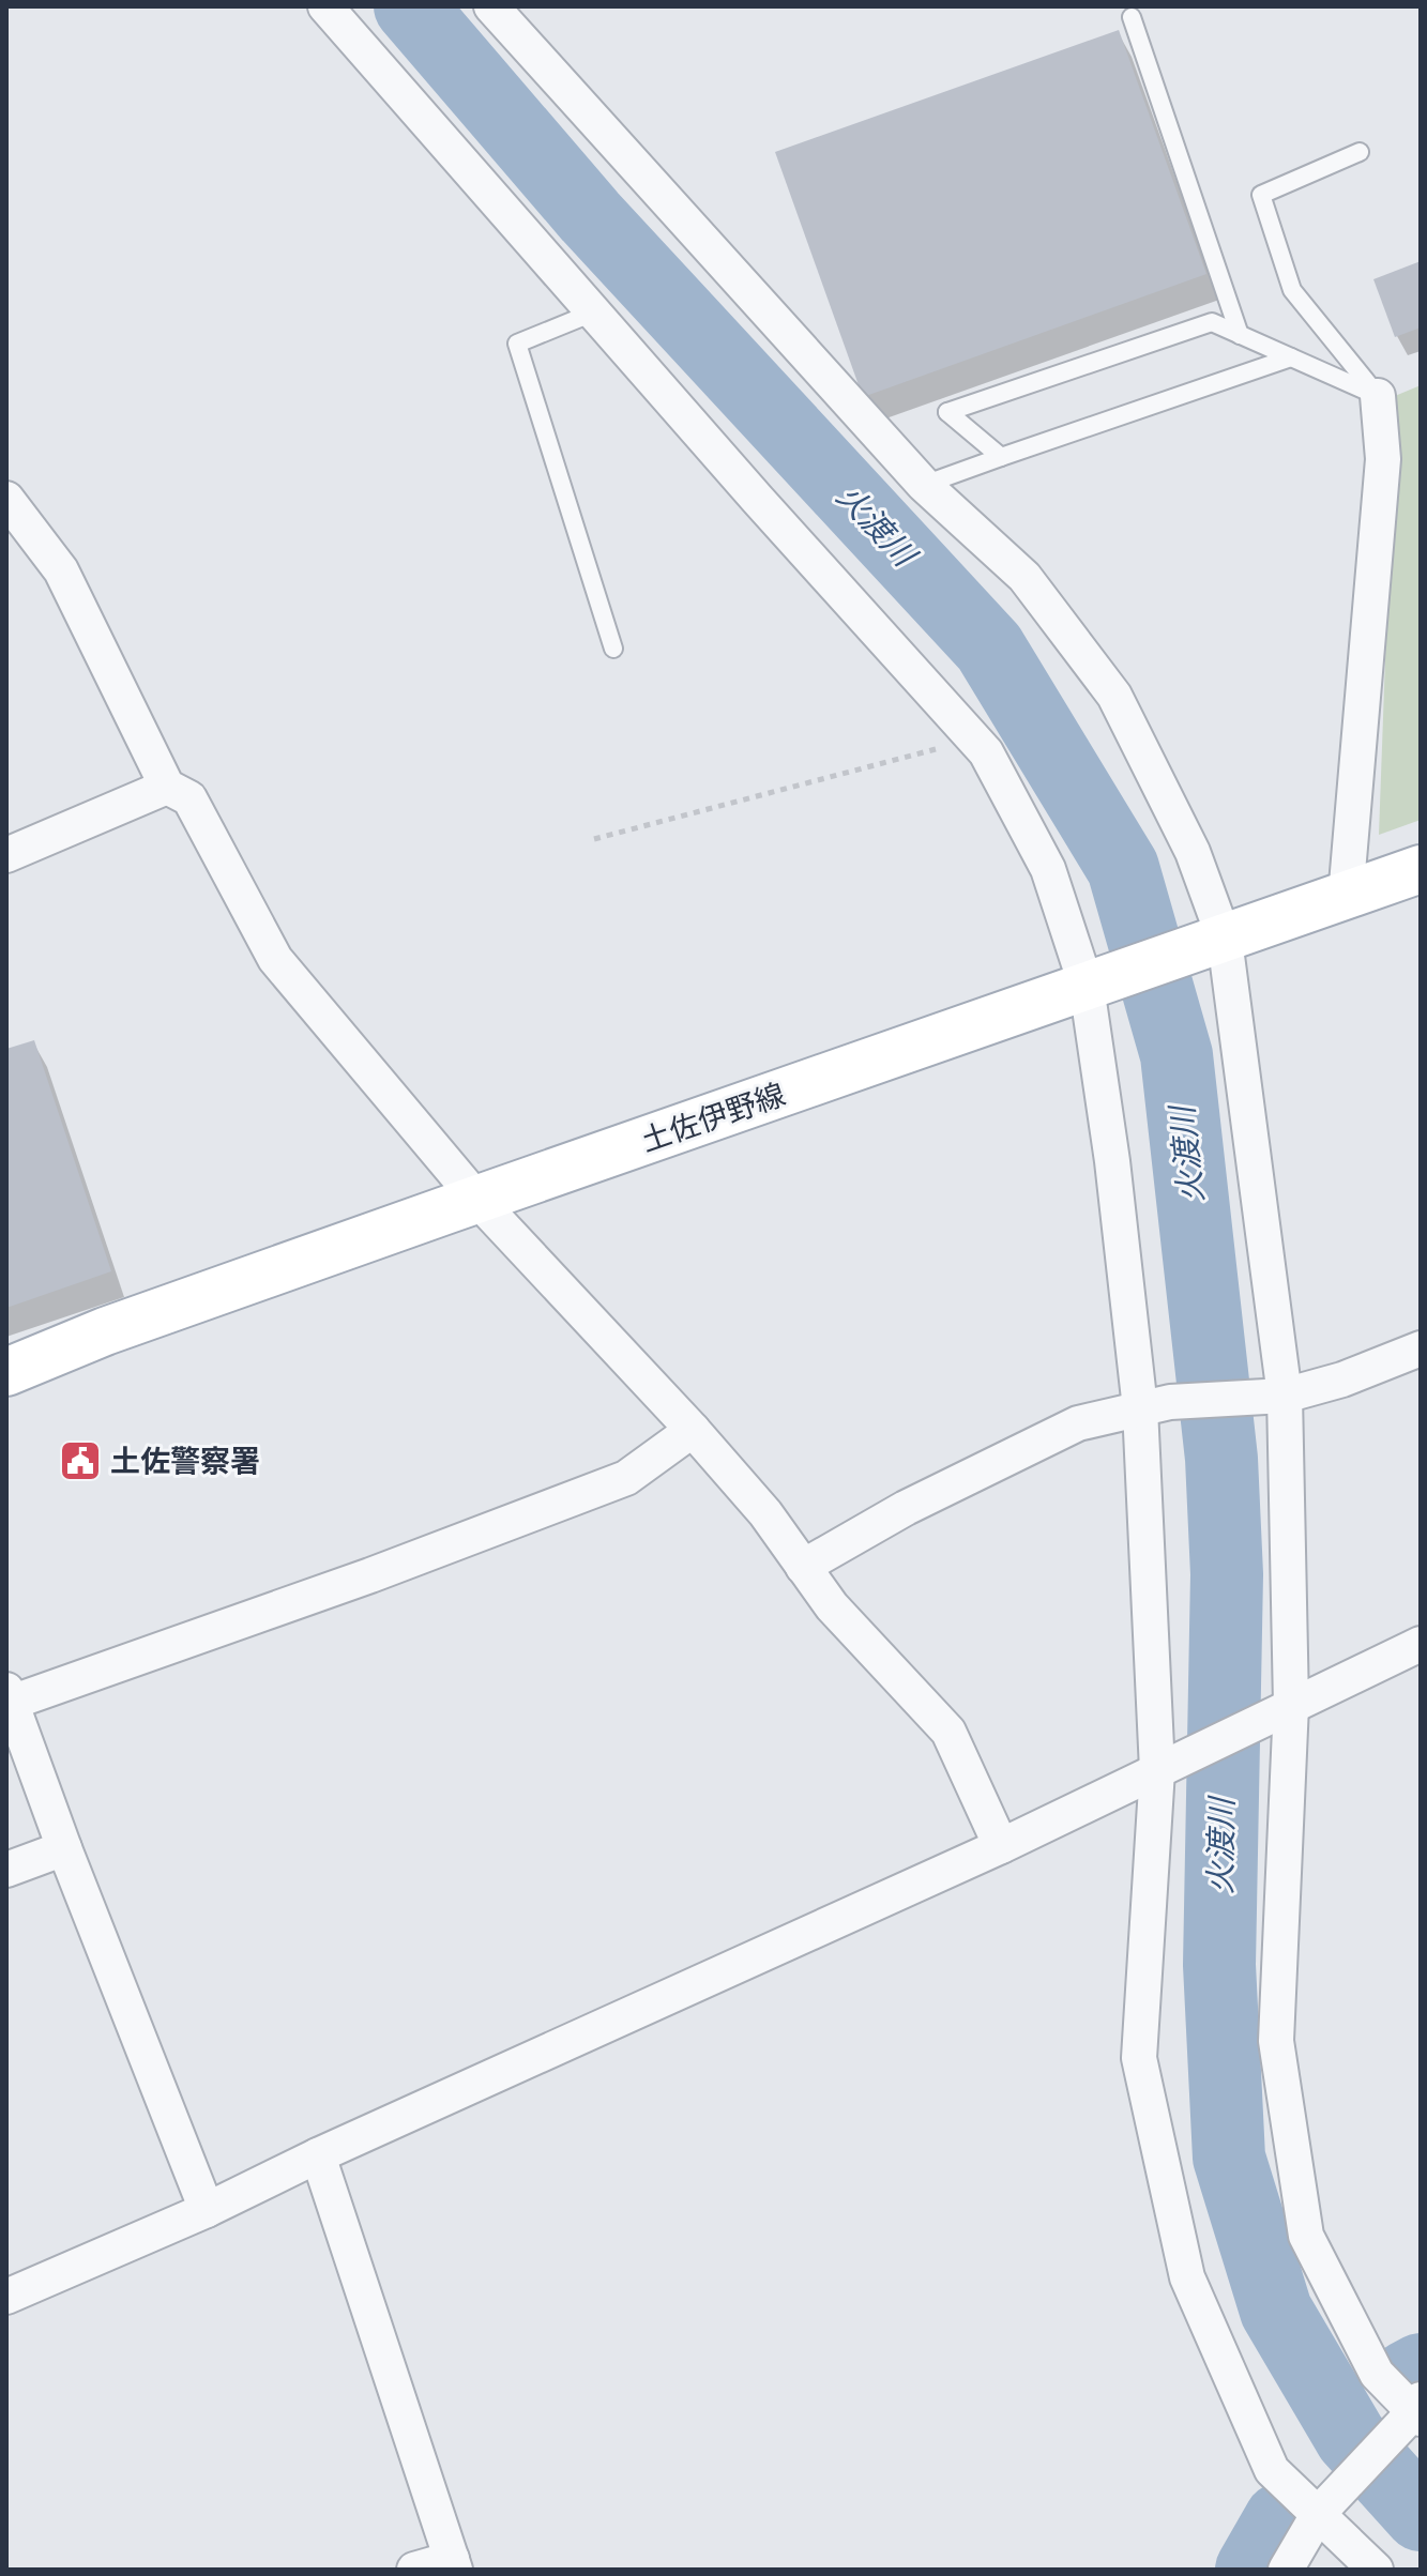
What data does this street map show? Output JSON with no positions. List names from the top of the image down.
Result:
{
  "streets": {
    "main road": ["土佐伊野線"]
  },
  "water": ["火渡川"],
  "places": {
    "public building": ["土佐警察署"]
  }
}
